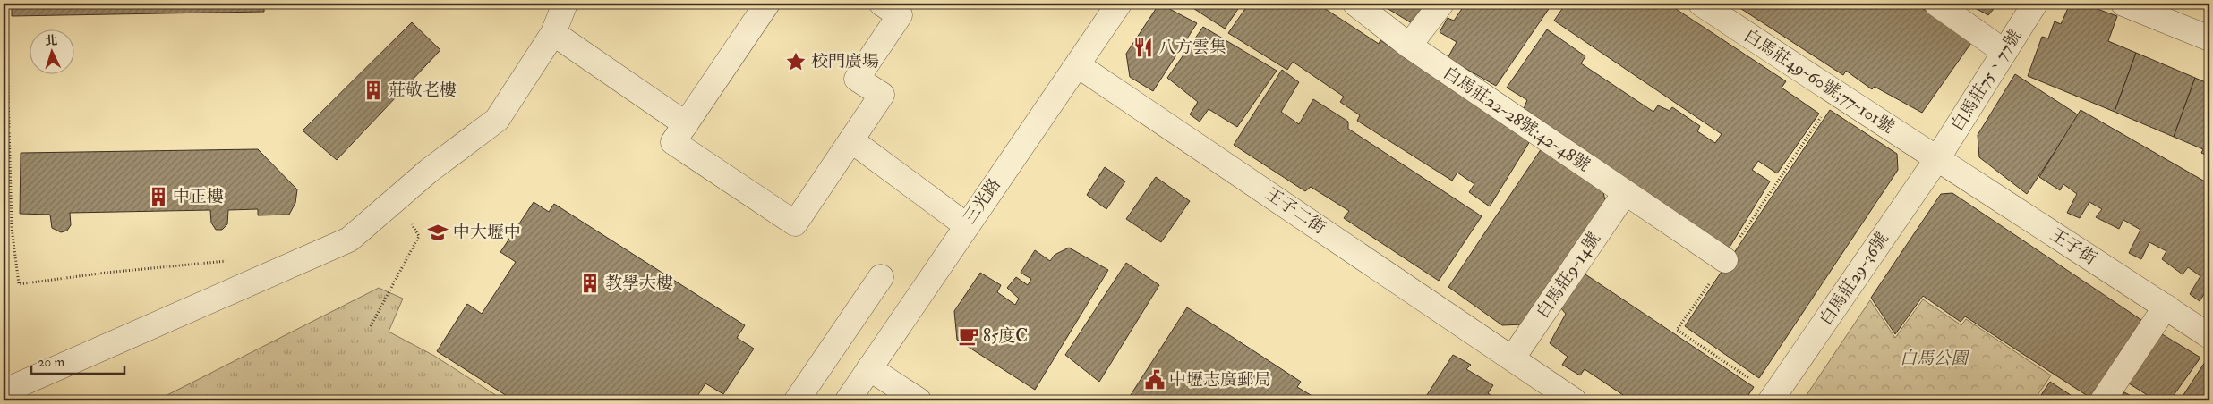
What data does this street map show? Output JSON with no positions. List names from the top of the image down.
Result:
{
  "streets": {
    "street": [
      "白馬莊75、77號",
      "白馬莊49~60號;77~101號",
      "白馬莊22~28號;42~48號",
      "三光路",
      "王子二街",
      "王子街",
      "白馬莊9~14號",
      "白馬莊29~36號"
    ]
  },
  "crossings": [
    ["白馬莊75、77號", "白馬莊49~60號;77~101號"],
    ["白馬莊75、77號", "王子街"],
    ["白馬莊75、77號", "白馬莊29~36號"],
    ["白馬莊49~60號;77~101號", "王子街"],
    ["白馬莊49~60號;77~101號", "白馬莊29~36號"],
    ["白馬莊22~28號;42~48號", "白馬莊9~14號"],
    ["三光路", "王子二街"],
    ["王子二街", "白馬莊9~14號"],
    ["王子街", "白馬莊29~36號"]
  ],
  "parks": ["白馬公園"],
  "places": {
    "restaurant": ["八方雲集"],
    "place": ["校門廣場"],
    "building": ["莊敬老樓", "中正樓", "教學大樓"],
    "school or university": ["中大壢中"],
    "cafe": ["85度C"],
    "public building": ["中壢志廣郵局"]
  },
  "scale_bar": "20 m",
  "north": "top"
}
